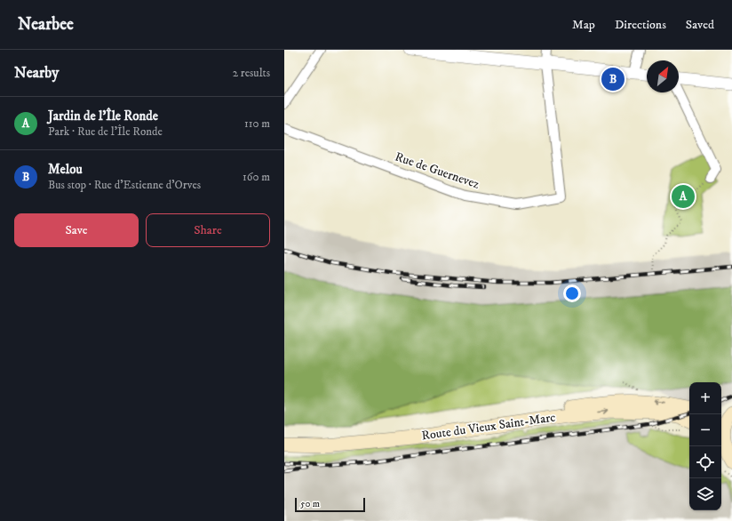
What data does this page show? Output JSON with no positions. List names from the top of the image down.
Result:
{
  "streets": {
    "main road": ["Route du Vieux Saint-Marc"],
    "street": ["Rue de Guernevez"]
  },
  "scale_bar": "50 m",
  "north": "top right",
  "page": {
    "header": "Nearbee",
    "nav": ["Map", "Directions", "Saved"],
    "heading": ["Nearby", "2 results"],
    "pins": ["B", "A"],
    "list": [
      {
        "mark": "A",
        "name": "Jardin de l'Île Ronde",
        "note": "Park · Rue de l'Île Ronde",
        "value": "110 m"
      },
      {
        "mark": "B",
        "name": "Melou",
        "note": "Bus stop · Rue d'Estienne d'Orves",
        "value": "160 m"
      }
    ],
    "buttons": ["Save", "Share"],
    "map_buttons": ["+", "−"],
    "scale": "50 m"
  }
}
